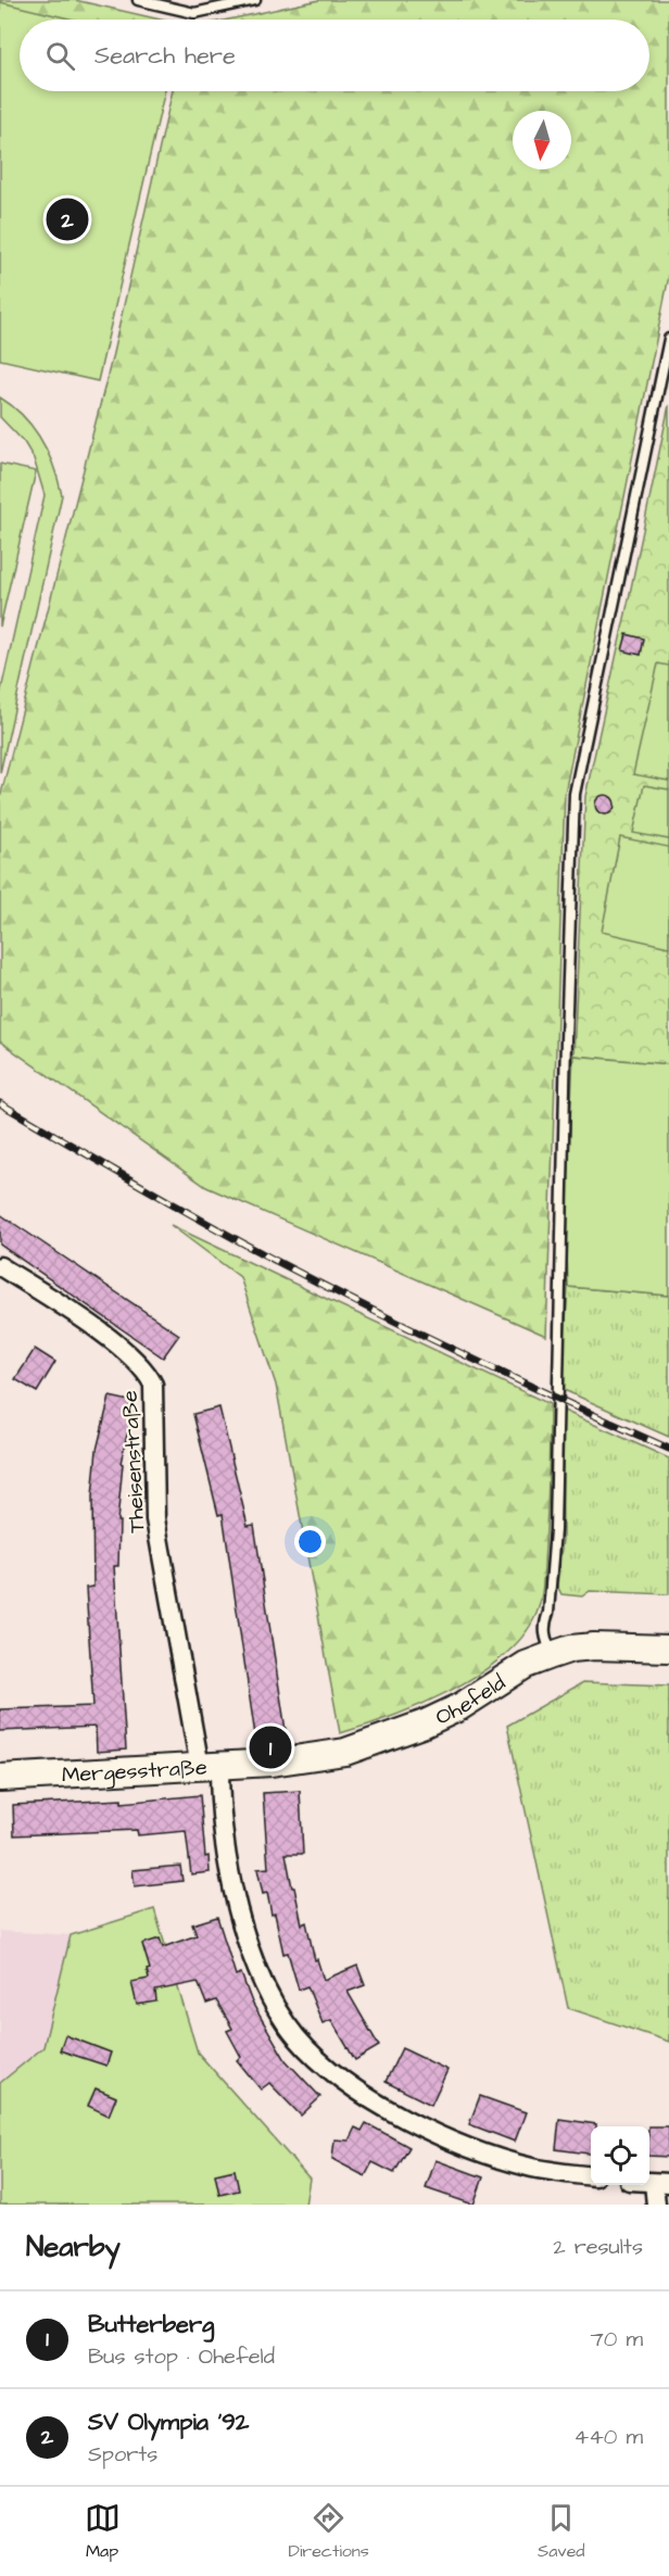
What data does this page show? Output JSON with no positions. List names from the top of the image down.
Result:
{
  "streets": {
    "street": ["Theisenstraße", "Ohefeld", "Mergesstraße"]
  },
  "crossings": [
    ["Theisenstraße", "Mergesstraße"],
    ["Ohefeld", "Mergesstraße"]
  ],
  "north": "bottom",
  "page": {
    "search": "Search here",
    "pins": ["2", "1"],
    "heading": ["Nearby", "2 results"],
    "list": [
      {
        "mark": "1",
        "name": "Butterberg",
        "note": "Bus stop · Ohefeld",
        "value": "70 m"
      },
      {
        "mark": "2",
        "name": "SV Olympia '92",
        "note": "Sports",
        "value": "440 m"
      }
    ],
    "nav": ["Map", "Directions", "Saved"]
  }
}
